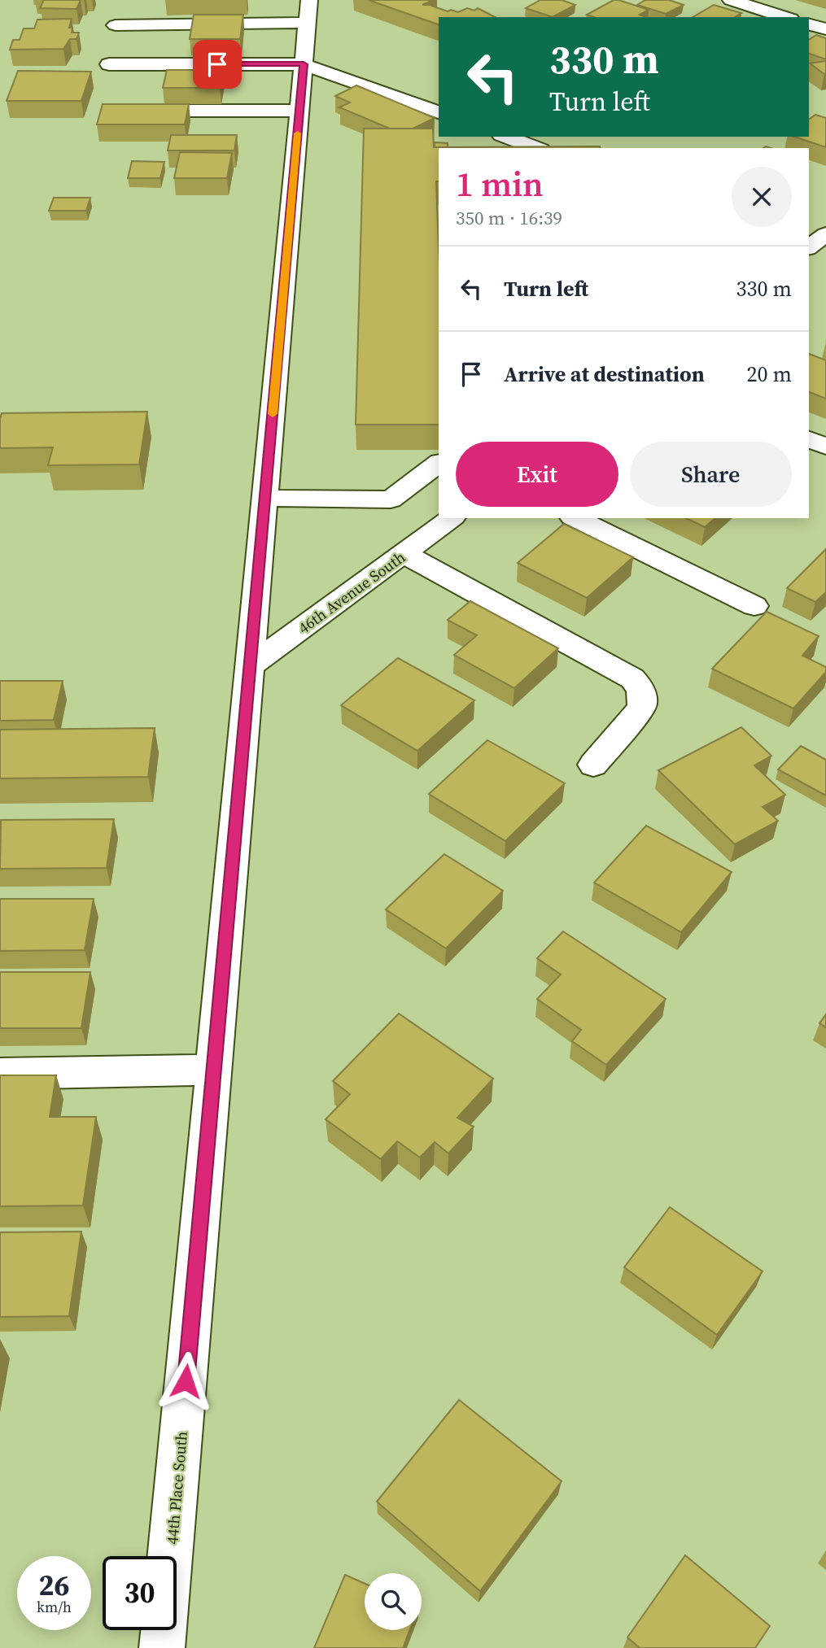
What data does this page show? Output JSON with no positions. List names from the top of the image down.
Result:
{
  "streets": {
    "street": ["46th Avenue South", "44th Place South"]
  },
  "crossings": [
    ["46th Avenue South", "44th Place South"]
  ],
  "page": {
    "turn": ["330 m", "Turn left"],
    "heading": ["1 min", "350 m · 16:39"],
    "list": [
      {
        "name": "Turn left",
        "value": "330 m"
      },
      {
        "name": "Arrive at destination",
        "value": "20 m"
      }
    ],
    "buttons": ["Exit", "Share"],
    "speed": "26 km/h",
    "limit": "30"
  }
}
